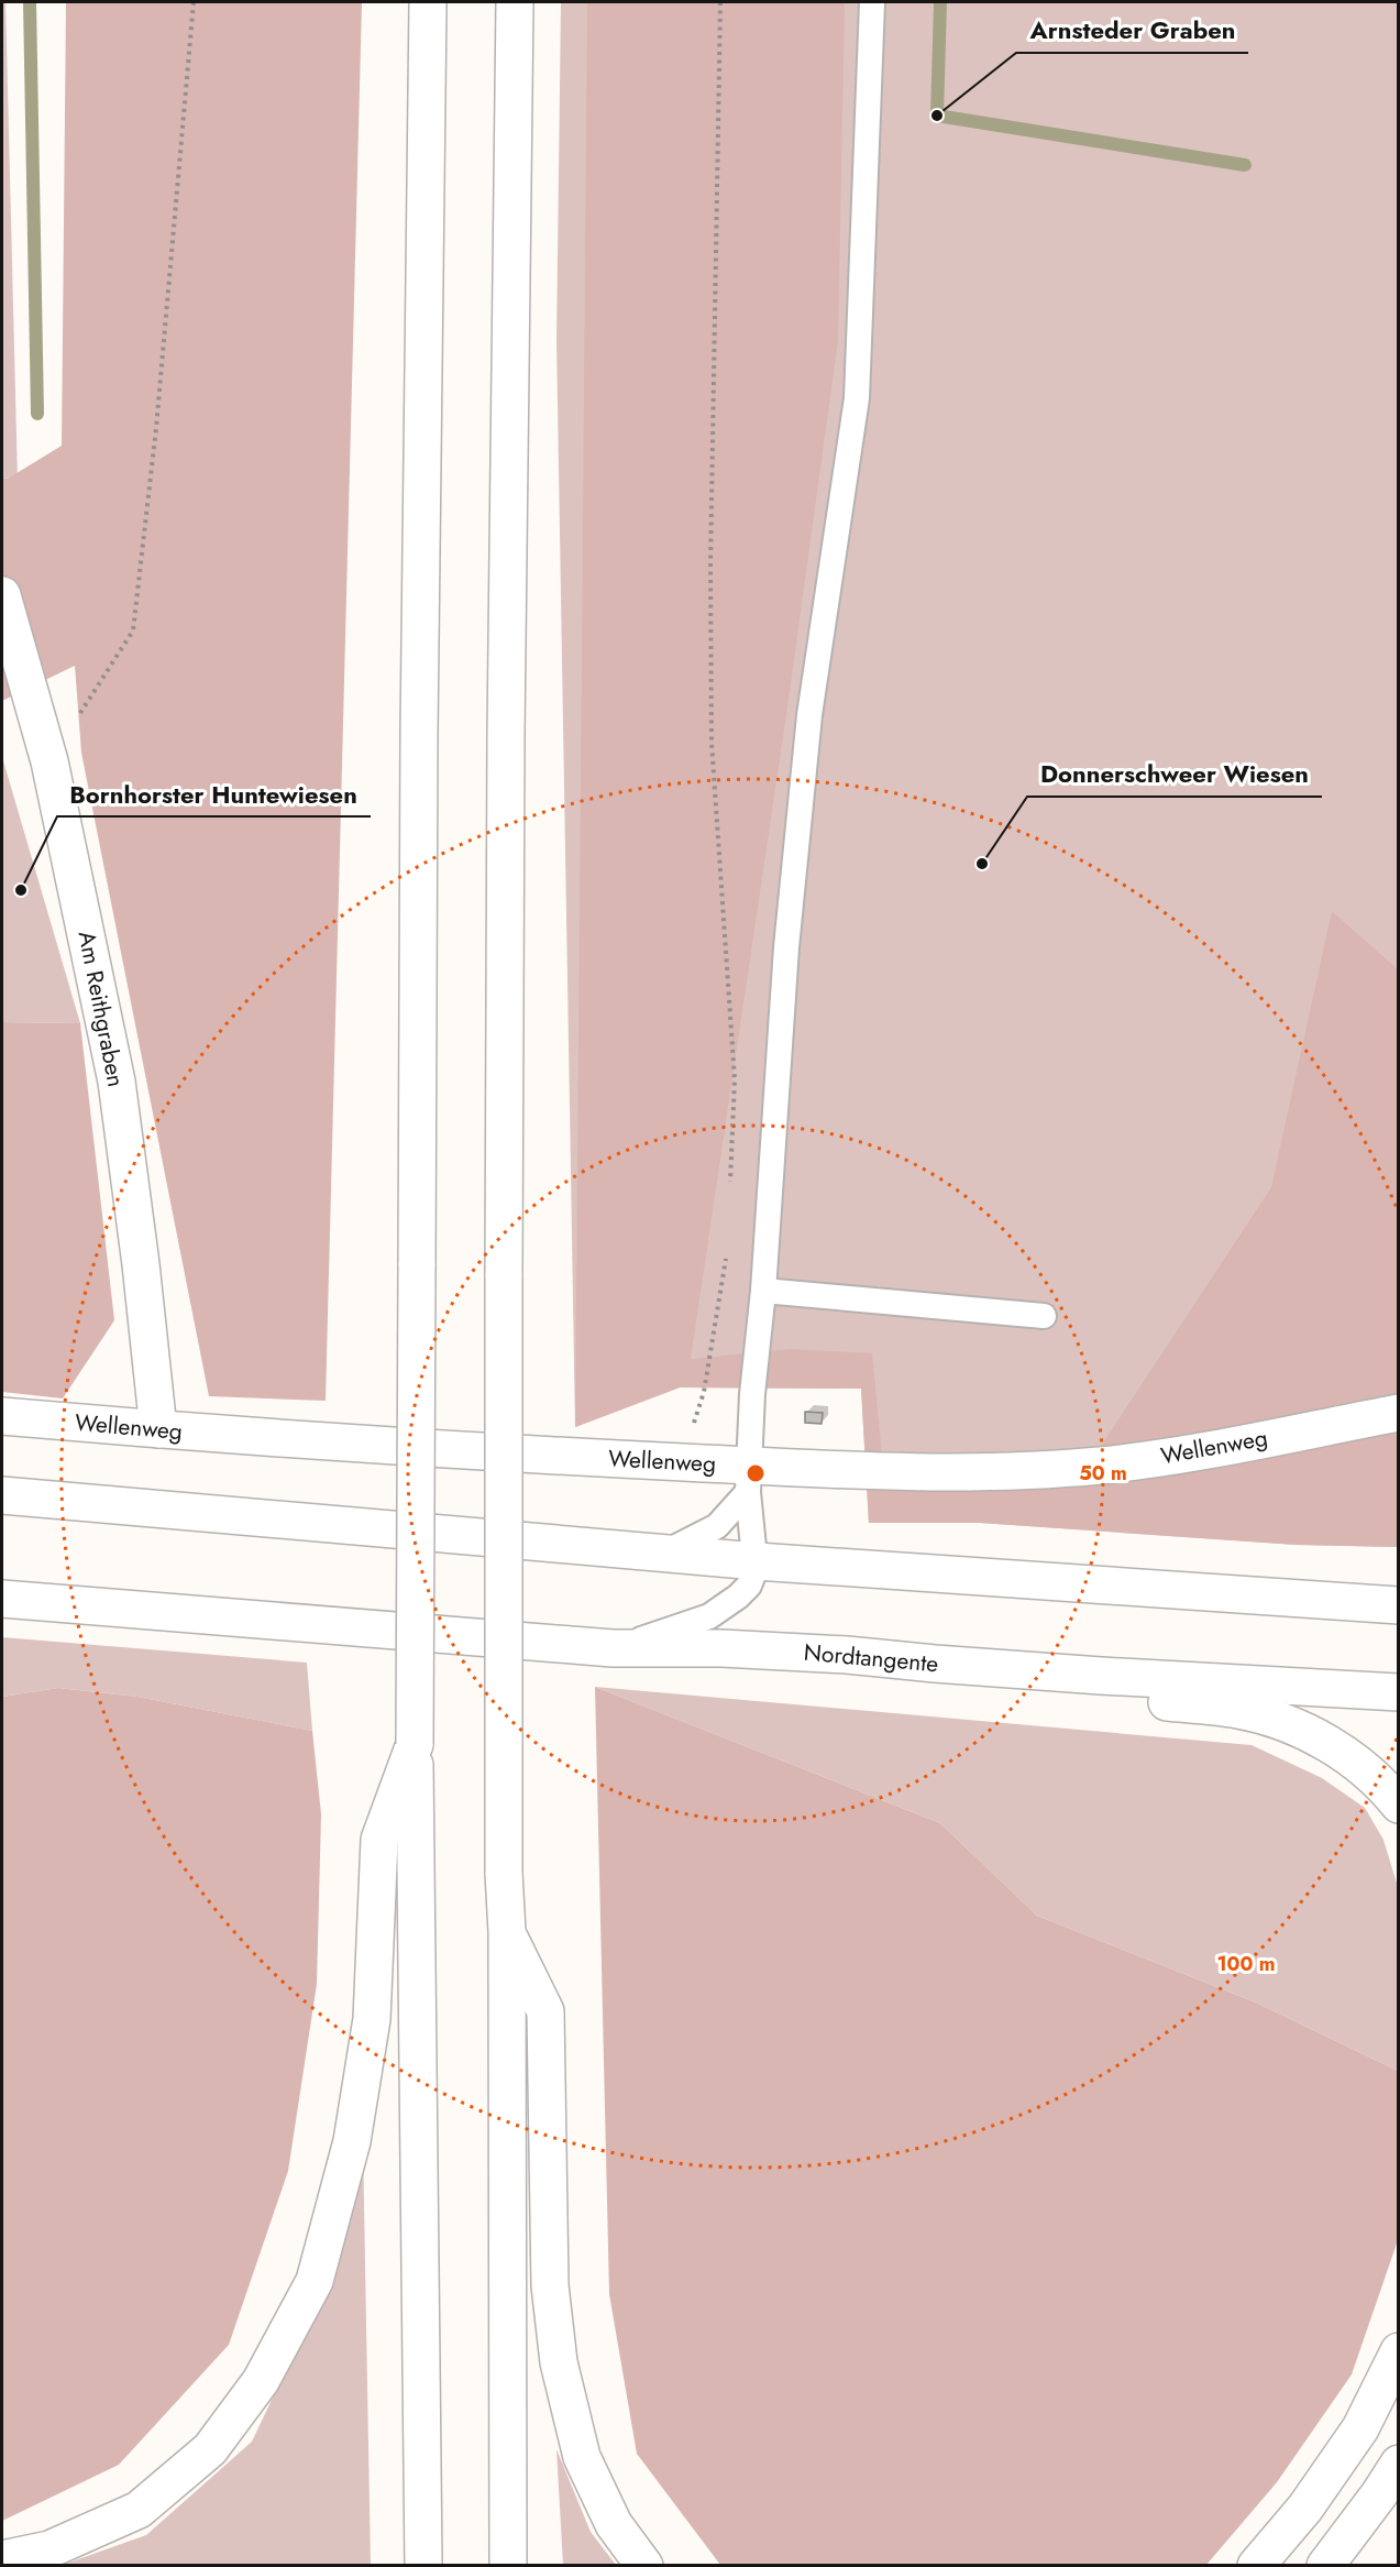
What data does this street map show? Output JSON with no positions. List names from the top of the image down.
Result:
{
  "streets": {
    "main road": ["Am Reithgraben", "Wellenweg", "Nordtangente"]
  },
  "crossings": [
    ["Am Reithgraben", "Wellenweg"]
  ],
  "places": ["Arnsteder Graben", "Donnerschweer Wiesen", "Bornhorster Huntewiesen"],
  "rings": ["50 m", "100 m"]
}
